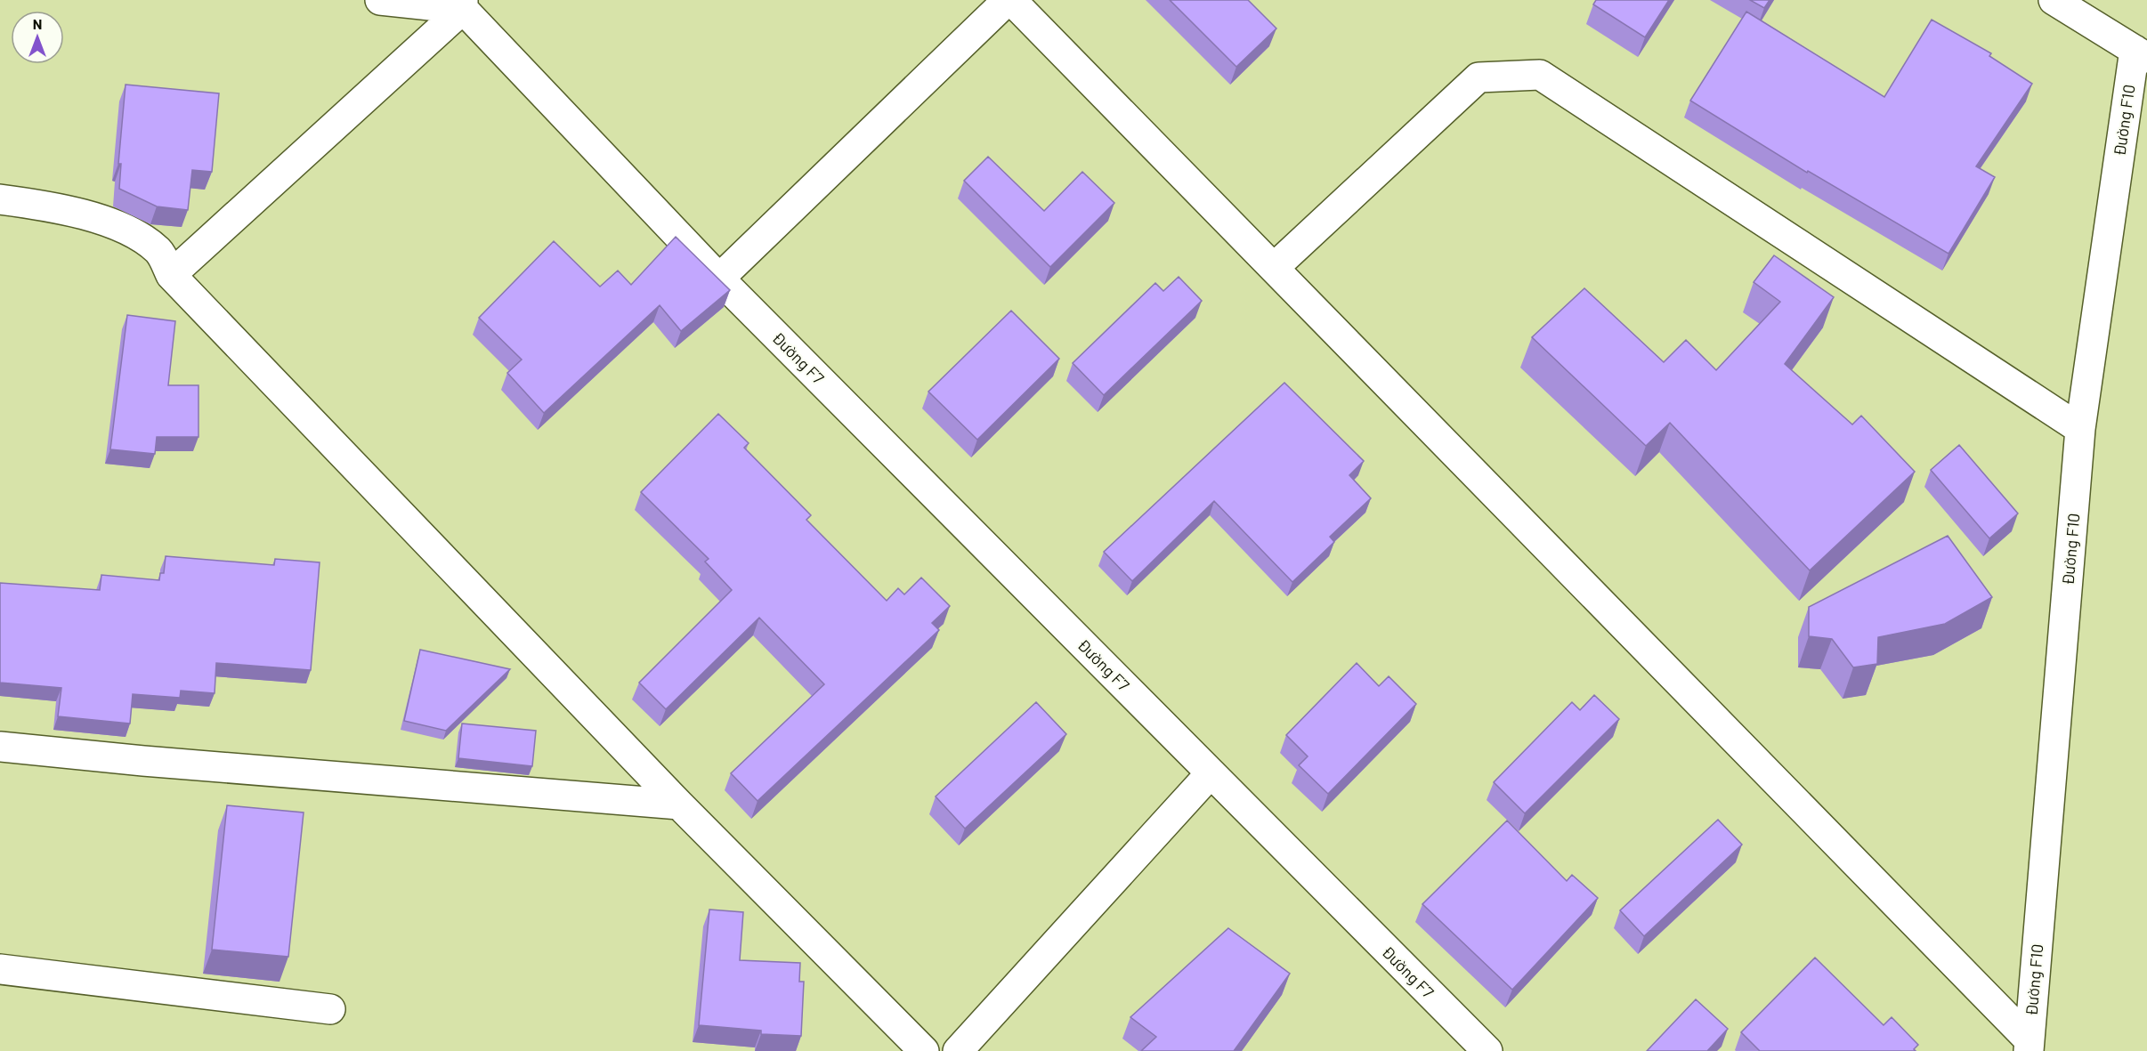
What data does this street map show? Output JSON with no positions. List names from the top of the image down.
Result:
{
  "streets": {
    "street": ["Đường F10", "Đường F7"]
  },
  "north": "top"
}
